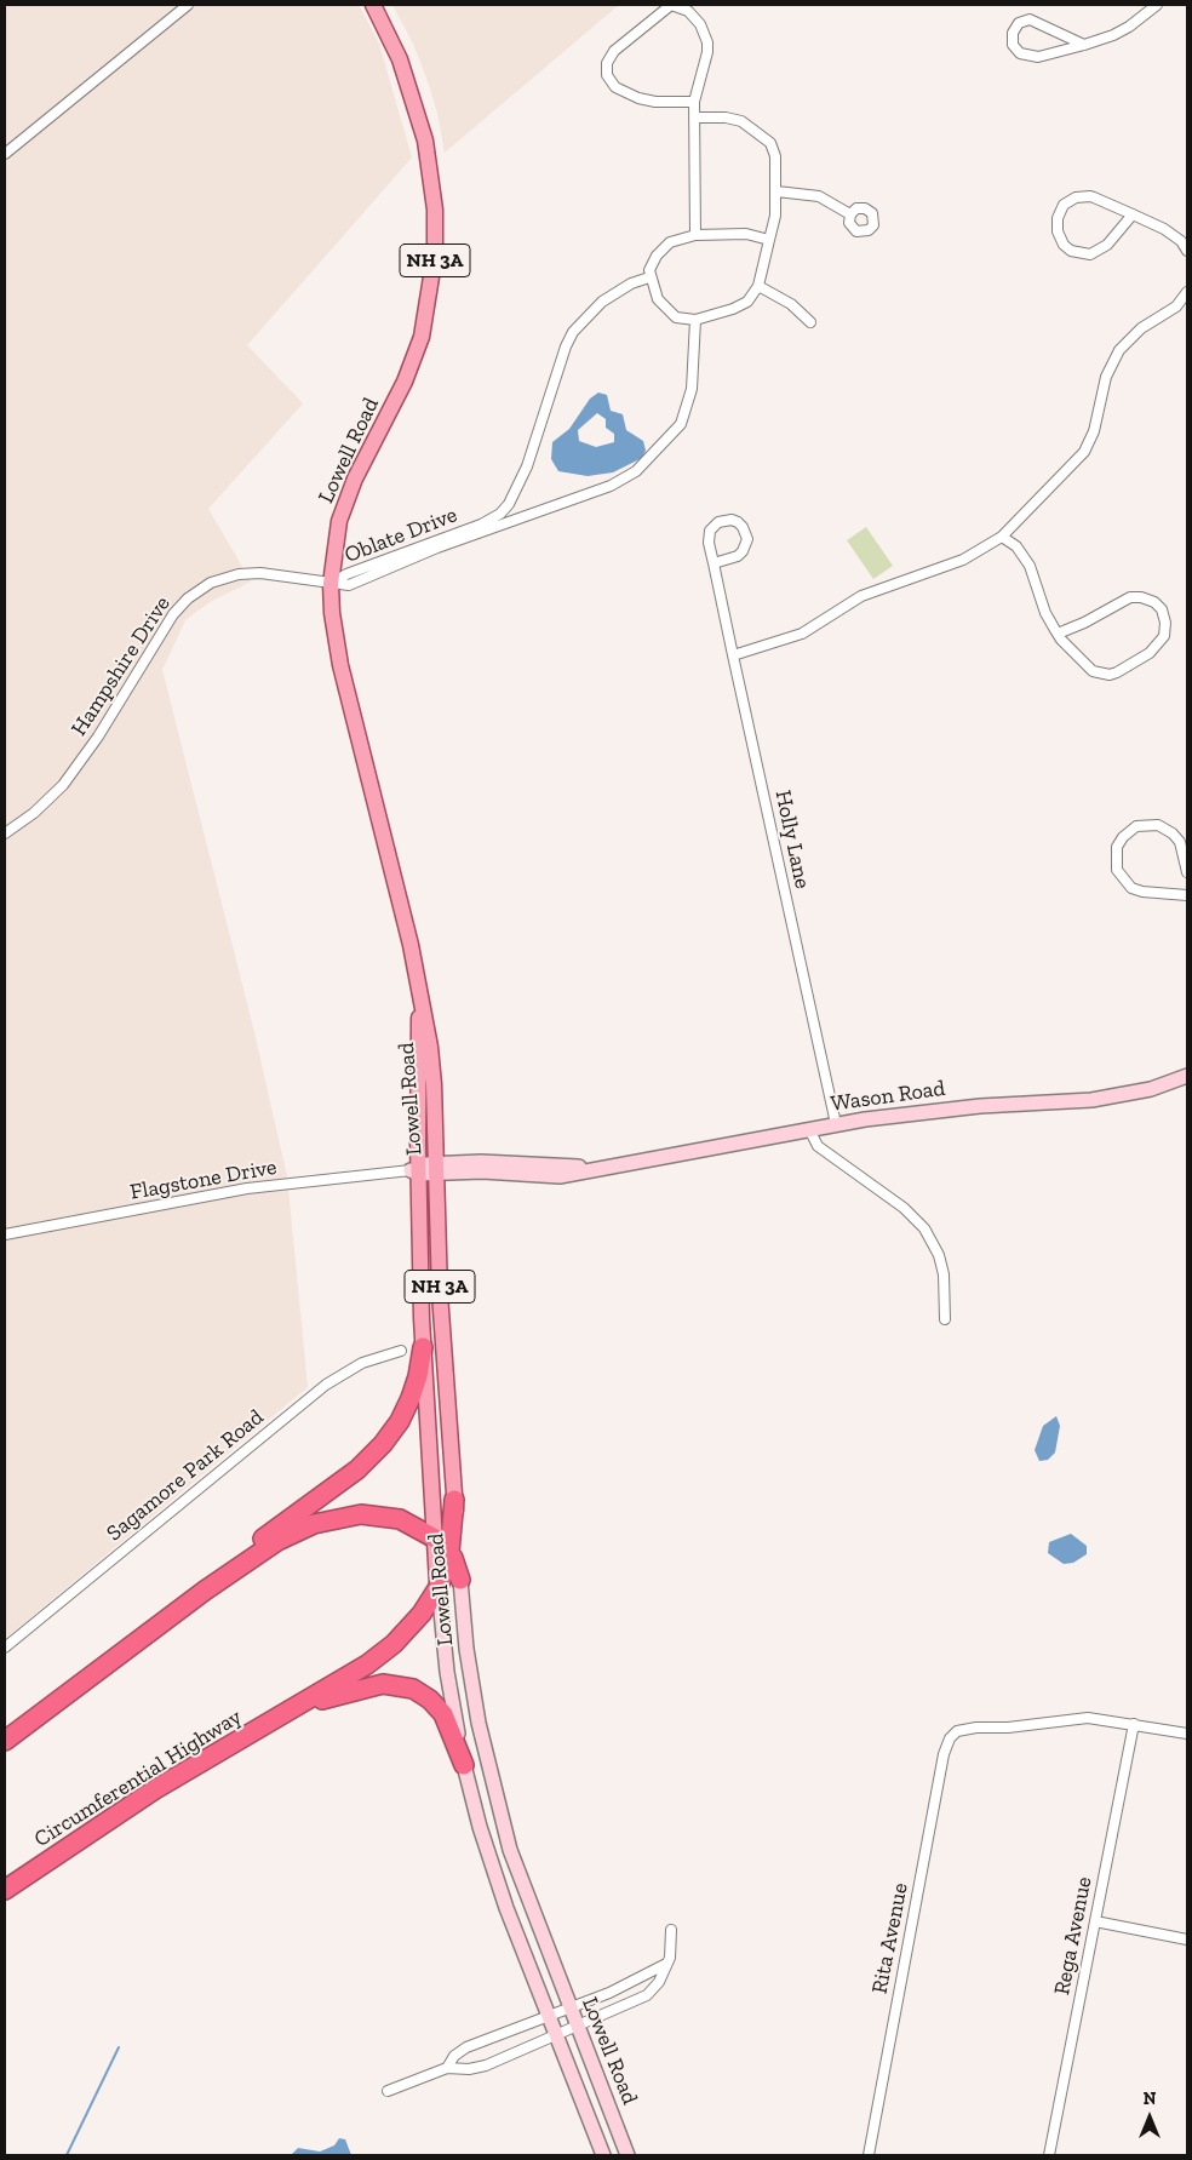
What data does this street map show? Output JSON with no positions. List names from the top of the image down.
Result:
{
  "streets": {
    "highway": ["Circumferential Highway"],
    "main road": ["NH 3A", "Lowell Road", "Wason Road"],
    "street": [
      "Oblate Drive",
      "Hampshire Drive",
      "Holly Lane",
      "Flagstone Drive",
      "Sagamore Park Road",
      "Rega Avenue",
      "Rita Avenue"
    ]
  },
  "crossings": [
    ["Lowell Road", "Oblate Drive"],
    ["Lowell Road", "Hampshire Drive"],
    ["Lowell Road", "Wason Road"],
    ["Lowell Road", "Flagstone Drive"],
    ["Oblate Drive", "Hampshire Drive"],
    ["Holly Lane", "Wason Road"],
    ["Wason Road", "Flagstone Drive"],
    ["Rega Avenue", "Rita Avenue"]
  ],
  "north": "top"
}
